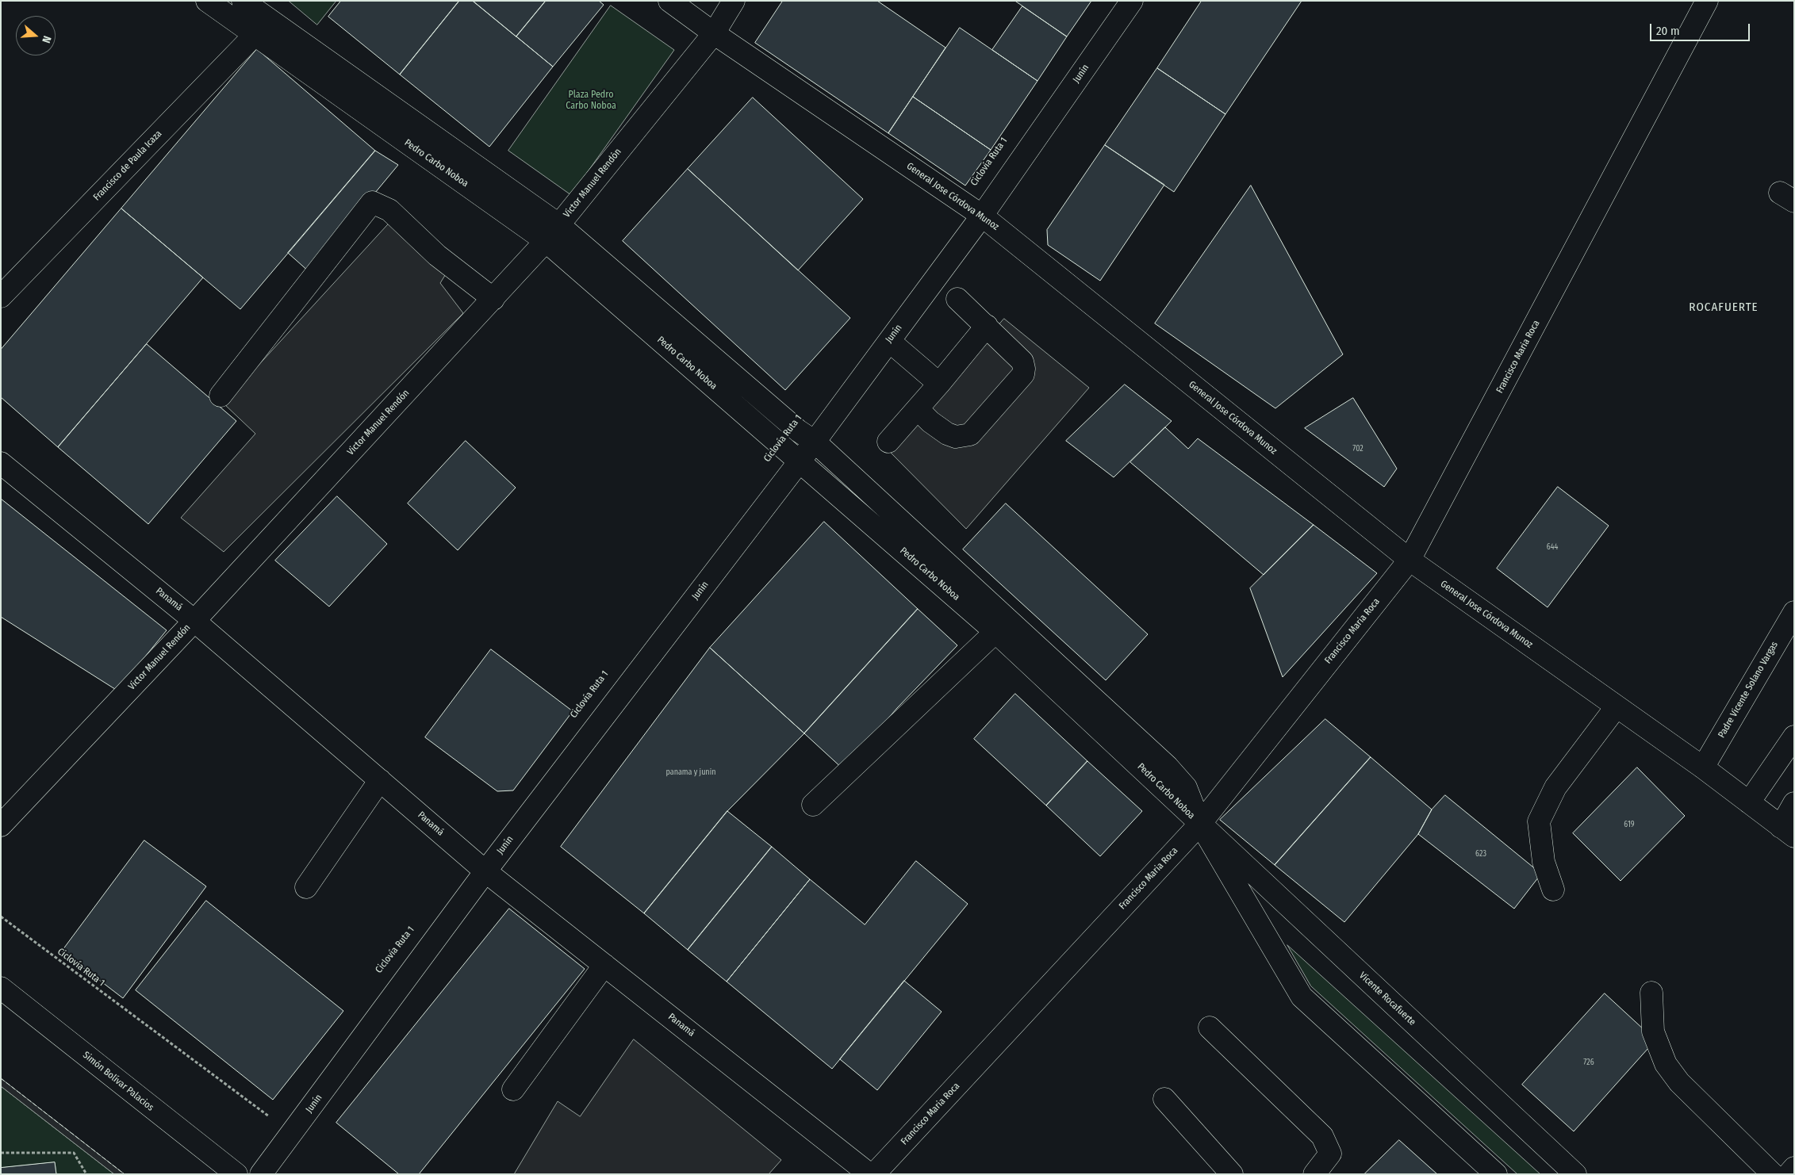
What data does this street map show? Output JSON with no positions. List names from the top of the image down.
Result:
{
  "streets": {
    "street": [
      "Junín",
      "Pedro Carbo Noboa",
      "Francisco de Paula Icaza",
      "Victor Manuel Rendón",
      "General Jose Córdova Munoz",
      "Francisco Maria Roca",
      "Panamá",
      "Padre Vicente Solano Vargas",
      "Vicente Rocafuerte",
      "Simón Bolívar Palacios"
    ],
    "path": ["Ciclovía Ruta 1"]
  },
  "crossings": [
    ["Junín", "Pedro Carbo Noboa"],
    ["Junín", "General Jose Córdova Munoz"],
    ["Junín", "Panamá"],
    ["Pedro Carbo Noboa", "Francisco de Paula Icaza"],
    ["Pedro Carbo Noboa", "Victor Manuel Rendón"],
    ["Pedro Carbo Noboa", "Francisco Maria Roca"],
    ["Pedro Carbo Noboa", "Vicente Rocafuerte"],
    ["Victor Manuel Rendón", "General Jose Córdova Munoz"],
    ["Victor Manuel Rendón", "Panamá"],
    ["General Jose Córdova Munoz", "Francisco Maria Roca"],
    ["General Jose Córdova Munoz", "Padre Vicente Solano Vargas"],
    ["Francisco Maria Roca", "Vicente Rocafuerte"]
  ],
  "districts": ["ROCAFUERTE"],
  "parks": ["Plaza Pedro Carbo Noboa"],
  "house_numbers": [
    "702",
    "644",
    "panama y junin",
    "619",
    "623",
    "726"
  ],
  "scale_bar": "20 m",
  "north": "right"
}
